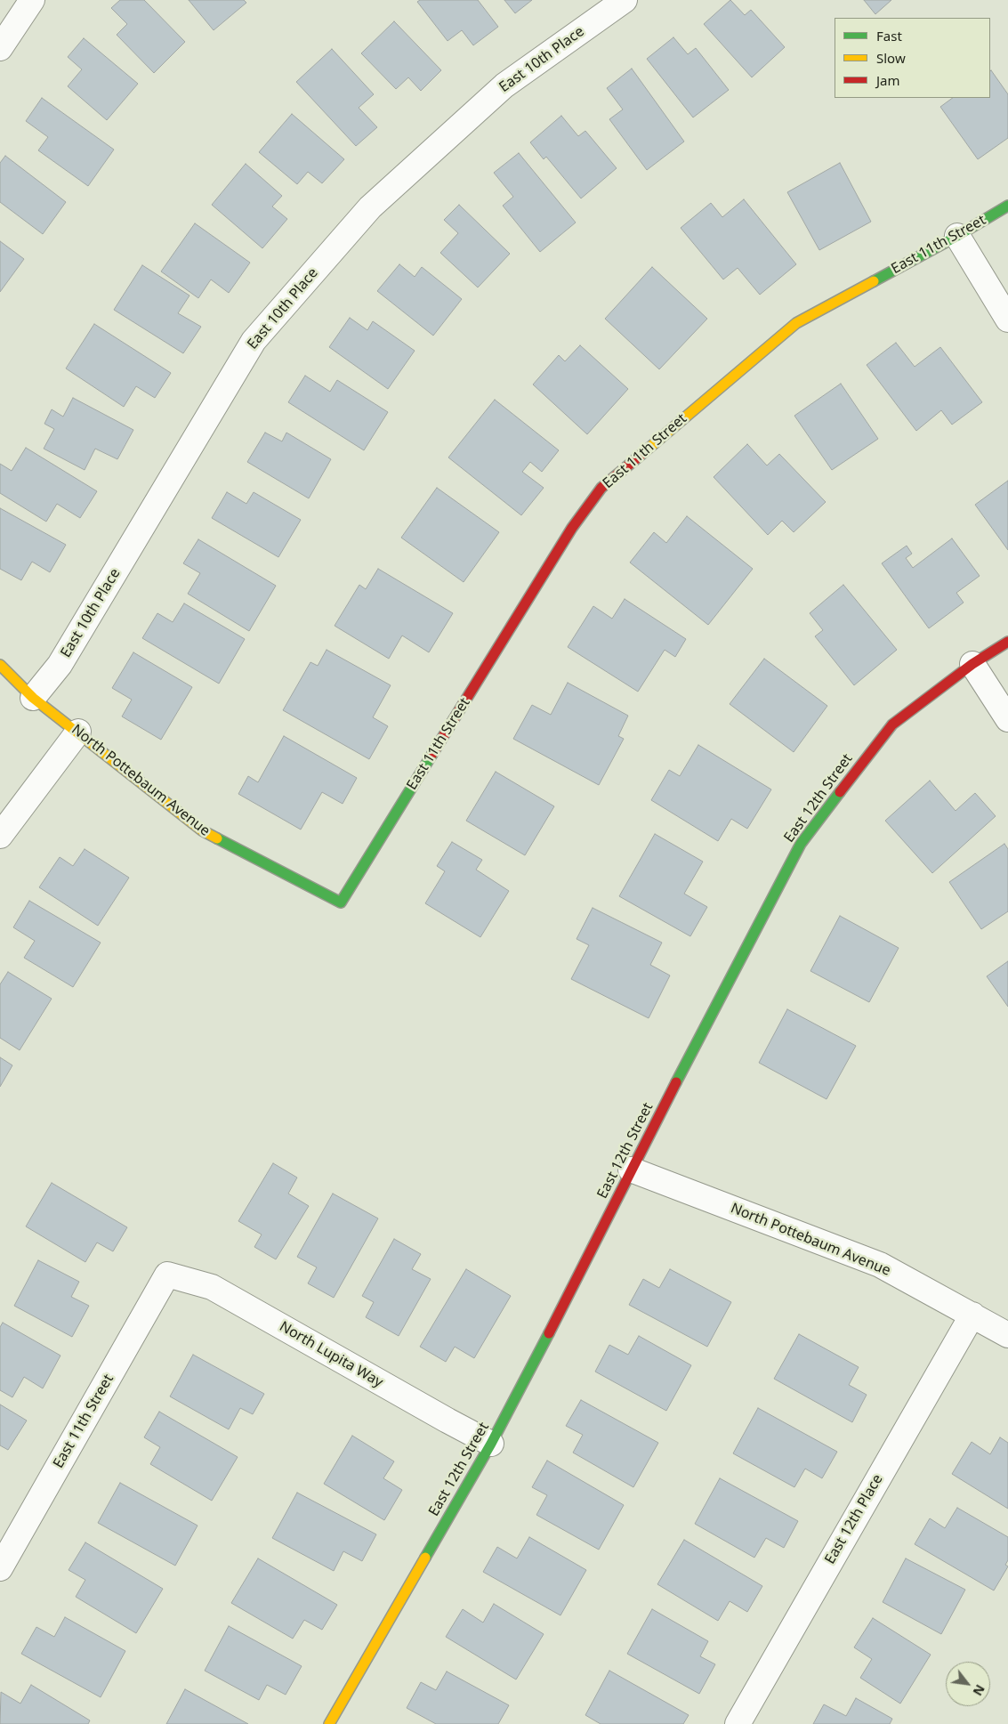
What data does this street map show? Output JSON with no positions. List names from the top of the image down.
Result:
{
  "streets": {
    "street": [
      "East 10th Place",
      "East 11th Street",
      "North Pottebaum Avenue",
      "East 12th Street",
      "North Lupita Way",
      "East 12th Place"
    ]
  },
  "crossings": [
    ["East 10th Place", "North Pottebaum Avenue"],
    ["East 11th Street", "North Pottebaum Avenue"],
    ["East 11th Street", "North Lupita Way"],
    ["North Pottebaum Avenue", "East 12th Street"],
    ["North Pottebaum Avenue", "East 12th Place"],
    ["East 12th Street", "North Lupita Way"]
  ],
  "legend": ["Fast", "Slow", "Jam"],
  "north": "bottom right"
}
